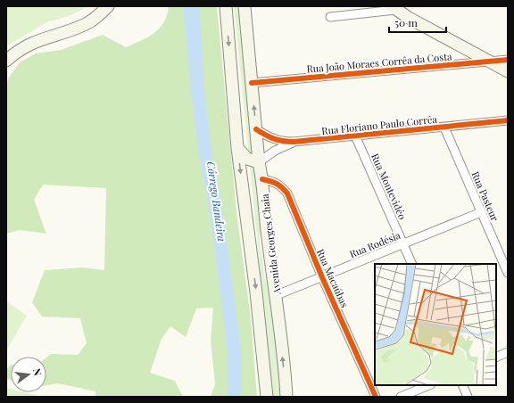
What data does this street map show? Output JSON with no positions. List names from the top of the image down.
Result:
{
  "streets": {
    "main road": ["Avenida Georges Chaia"],
    "street": [
      "Rua João Moraes Corrêa da Costa",
      "Rua Floriano Paulo Corrêa",
      "Rua Montevidéo",
      "Rua Pasteur",
      "Rua Rodésia",
      "Rua Macaúbas"
    ]
  },
  "crossings": [
    ["Rua João Moraes Corrêa da Costa", "Avenida Georges Chaia"],
    ["Rua Floriano Paulo Corrêa", "Rua Montevidéo"],
    ["Rua Floriano Paulo Corrêa", "Rua Pasteur"],
    ["Rua Floriano Paulo Corrêa", "Avenida Georges Chaia"],
    ["Rua Montevidéo", "Rua Rodésia"],
    ["Rua Pasteur", "Rua Rodésia"],
    ["Avenida Georges Chaia", "Rua Rodésia"],
    ["Avenida Georges Chaia", "Rua Macaúbas"],
    ["Rua Rodésia", "Rua Macaúbas"]
  ],
  "water": ["Córrego Bandeira"],
  "scale_bar": "50 m",
  "north": "right"
}
